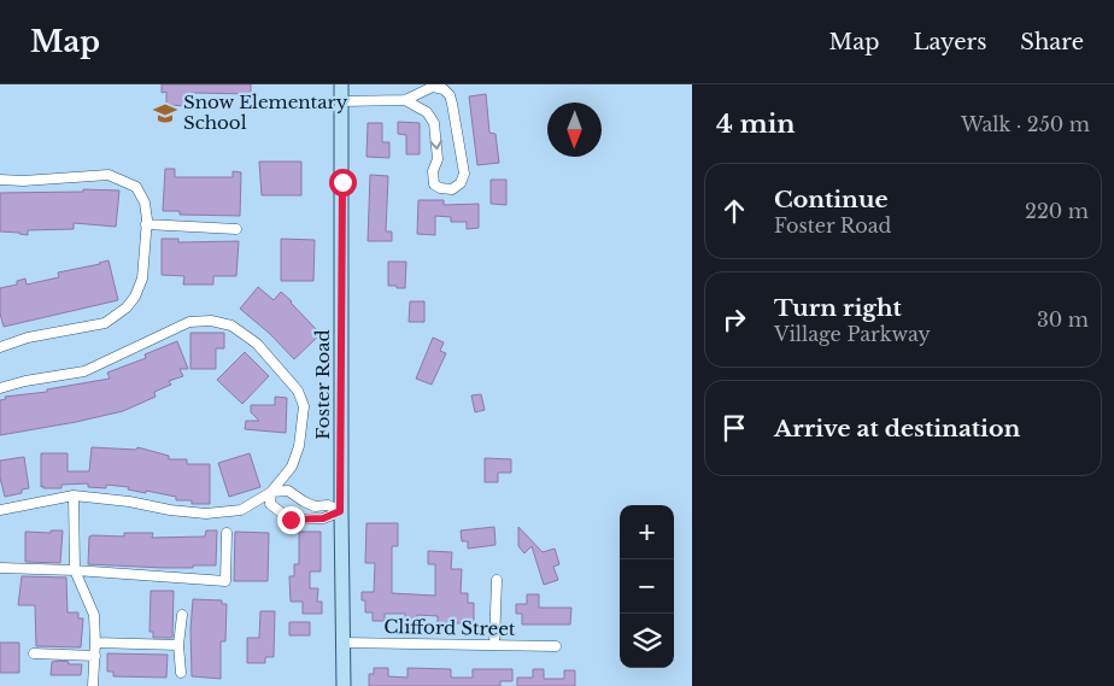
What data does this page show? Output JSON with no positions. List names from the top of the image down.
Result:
{
  "streets": {
    "street": ["Foster Road", "Clifford Street"]
  },
  "crossings": [
    ["Foster Road", "Clifford Street"]
  ],
  "places": {
    "school or university": ["Snow Elementary School"]
  },
  "north": "bottom",
  "page": {
    "header": "Map",
    "nav": ["Map", "Layers", "Share"],
    "heading": ["4 min", "Walk · 250 m"],
    "list": [
      ["Continue", "Foster Road", "220 m"],
      ["Turn right", "Village Parkway", "30 m"],
      "Arrive at destination"
    ],
    "map_buttons": ["+", "−"]
  }
}
